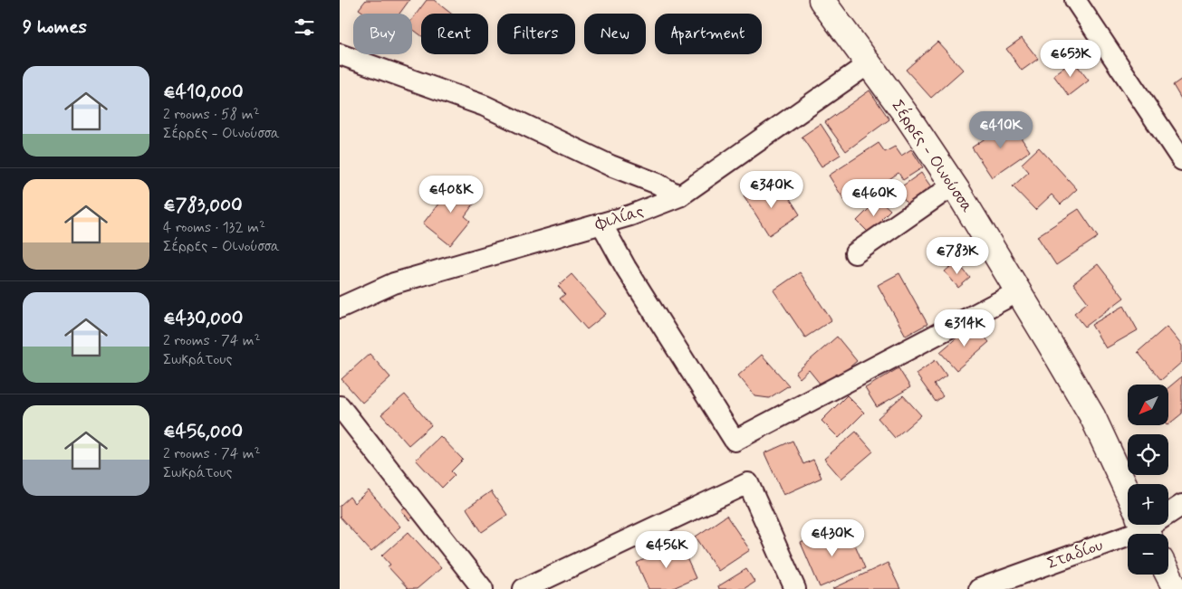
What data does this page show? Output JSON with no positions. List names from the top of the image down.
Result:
{
  "streets": {
    "street": ["Σέρρες - Οινούσσα", "Φιλίας", "Σταδίου"]
  },
  "crossings": [
    ["Σέρρες - Οινούσσα", "Φιλίας"]
  ],
  "north": "bottom left",
  "page": {
    "heading": "9 homes",
    "chip": [
      "Buy",
      "Rent",
      "Filters",
      "New",
      "Apartment"
    ],
    "price": [
      "€653K",
      "€410K",
      "€340K",
      "€408K",
      "€460K",
      "€783K",
      "€314K",
      "€430K",
      "€456K"
    ],
    "list": [
      {
        "name": "€410,000",
        "note": "2 rooms · 58 m² · Σέρρες - Οινούσσα"
      },
      {
        "name": "€783,000",
        "note": "4 rooms · 132 m² · Σέρρες - Οινούσσα"
      },
      {
        "name": "€430,000",
        "note": "2 rooms · 74 m² · Σωκράτους"
      },
      {
        "name": "€456,000",
        "note": "2 rooms · 74 m² · Σωκράτους"
      }
    ],
    "map_buttons": ["+", "−"]
  }
}
